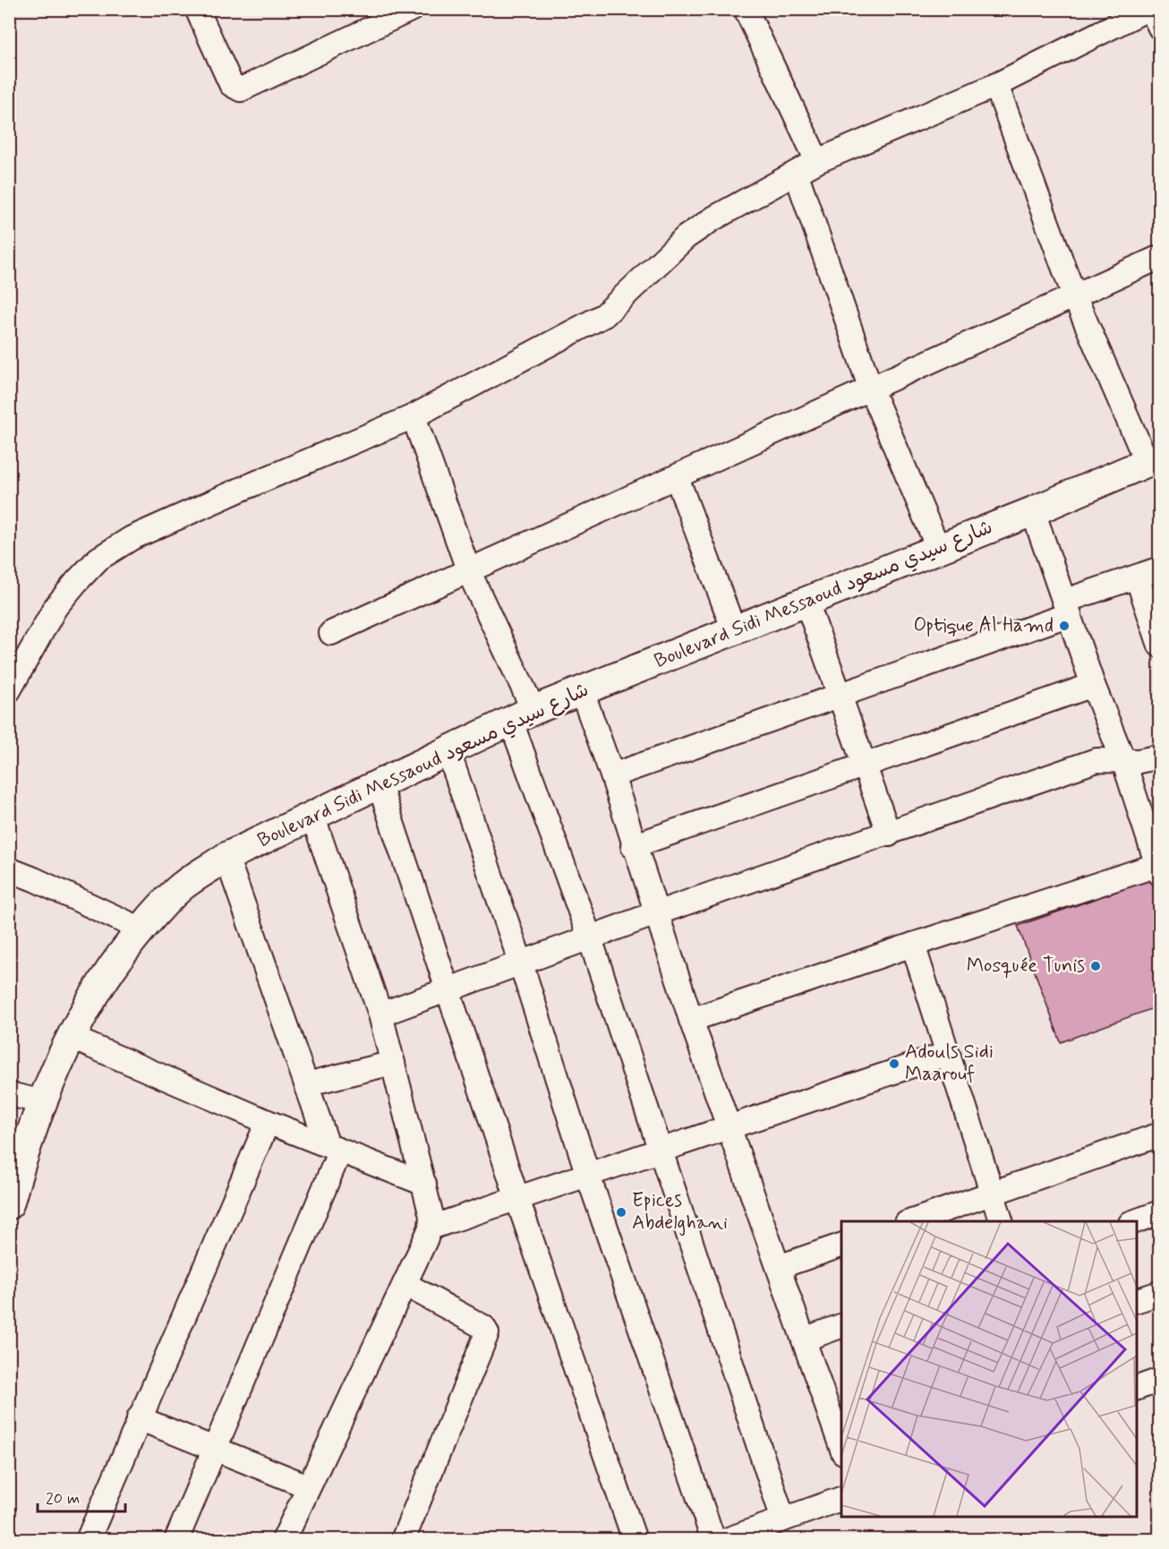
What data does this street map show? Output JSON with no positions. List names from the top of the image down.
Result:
{
  "streets": {
    "street": ["Boulevard Sidi Messaoud شارع سيدي مسعود"]
  },
  "places": [
    "Optique Al Hamd",
    "Mosquée Tunis",
    "Adouls Sidi Maarouf",
    "Epices Abdelghani"
  ],
  "scale_bar": "20 m"
}
